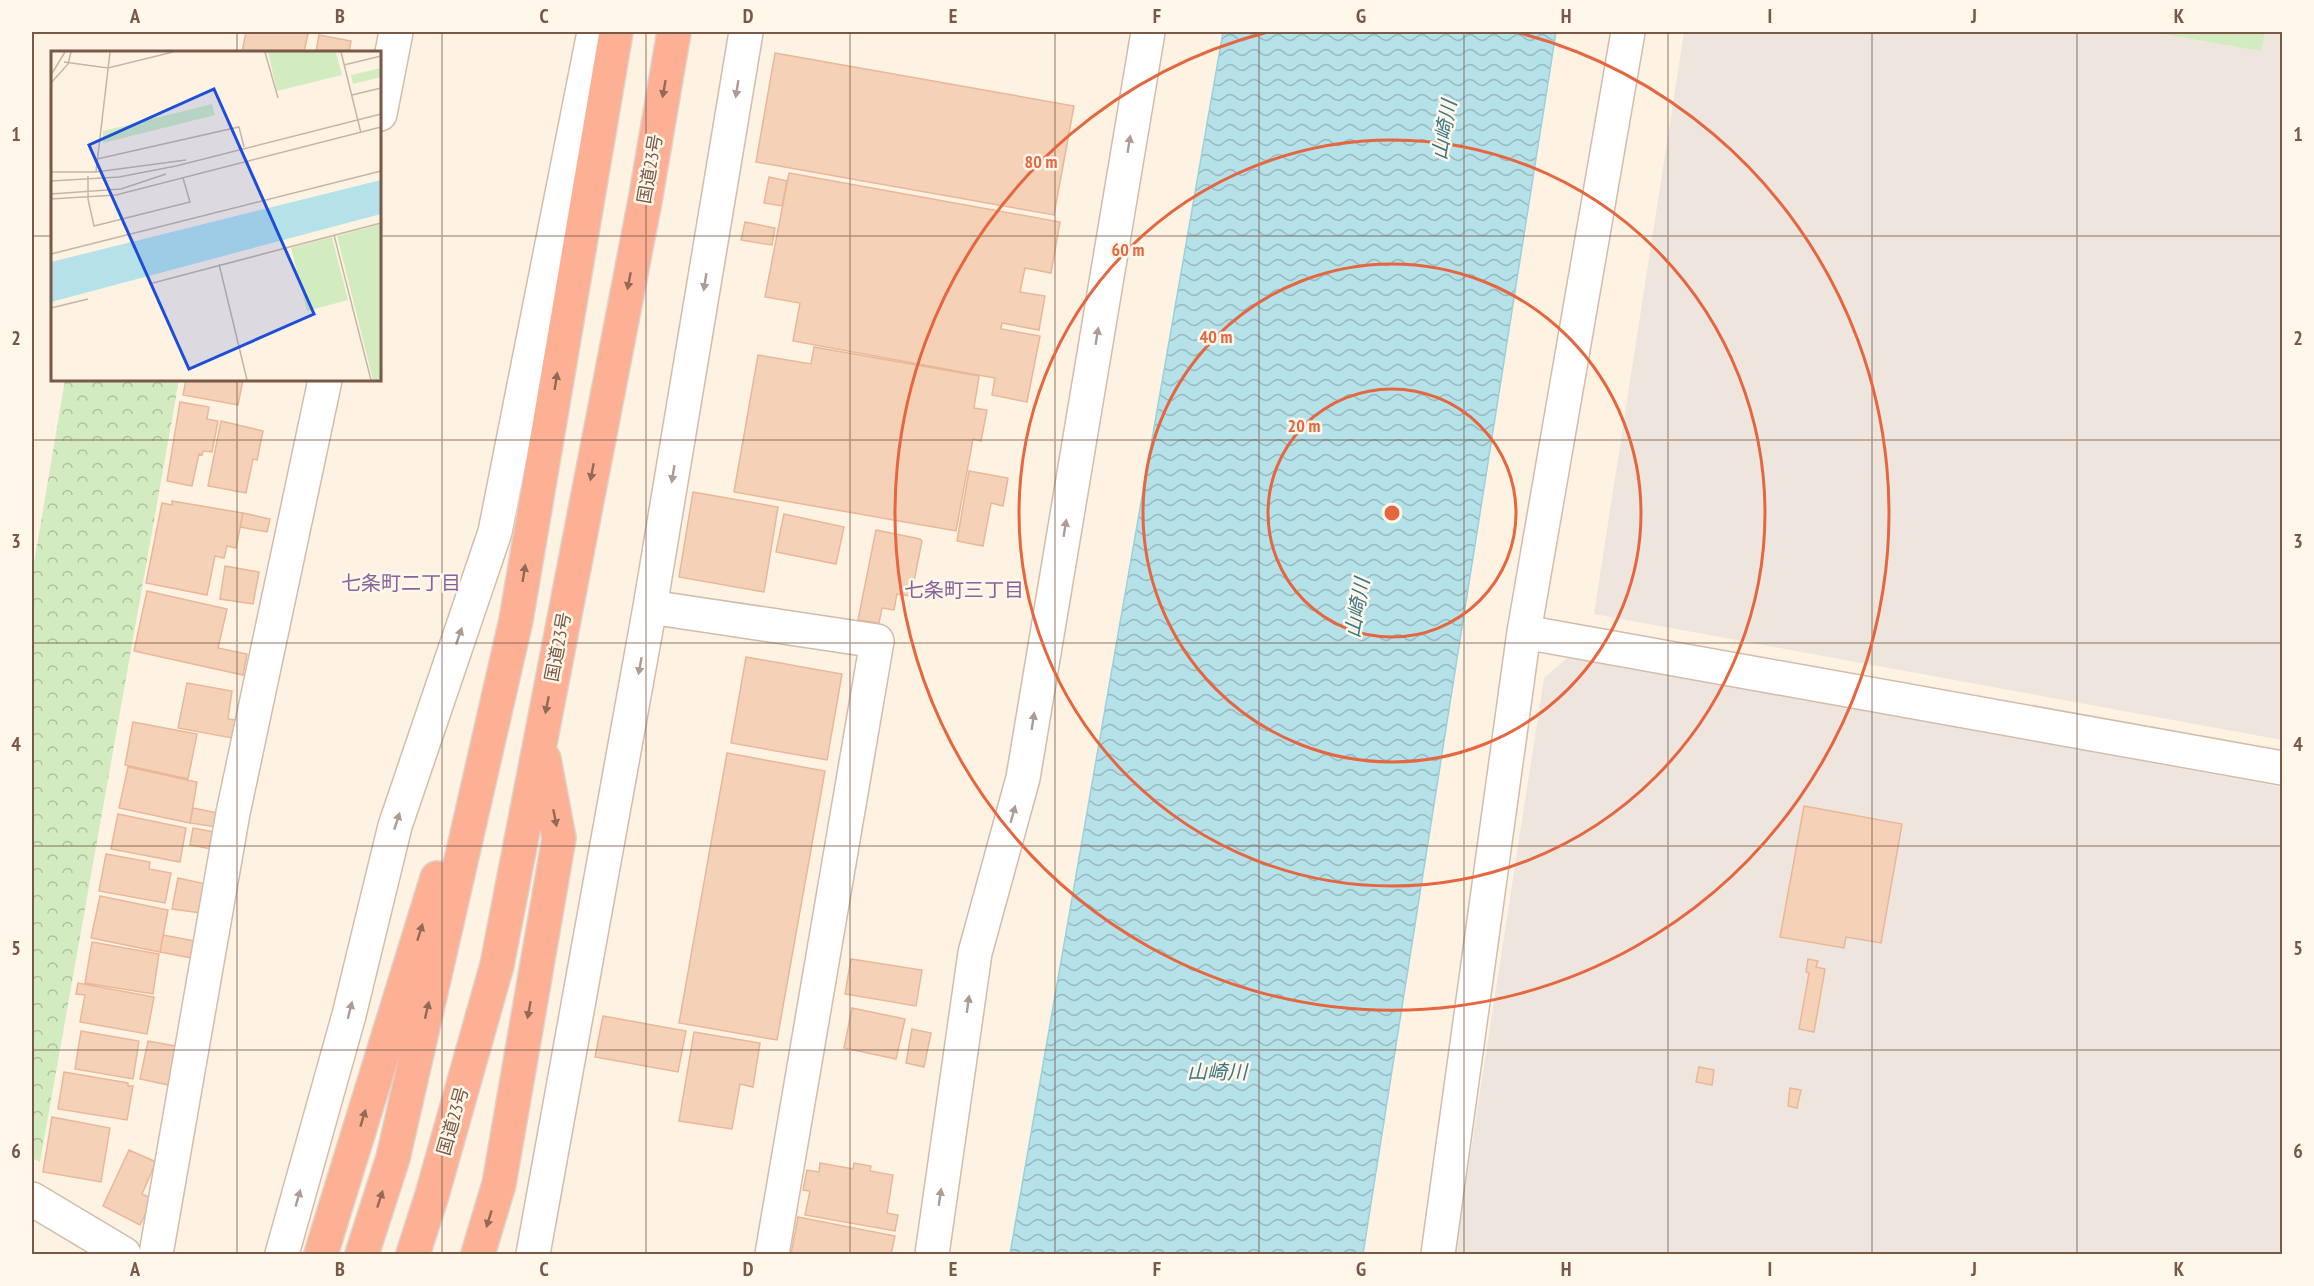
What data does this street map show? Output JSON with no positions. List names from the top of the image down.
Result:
{
  "streets": {
    "highway": ["国道23号"]
  },
  "districts": ["七条町二丁目", "七条町三丁目"],
  "water": ["山崎川"],
  "grid": {
    "columns": [
      "A",
      "B",
      "C",
      "D",
      "E",
      "F",
      "G",
      "H",
      "I",
      "J",
      "K"
    ],
    "rows": [
      "1",
      "2",
      "3",
      "4",
      "5",
      "6"
    ]
  },
  "rings": [
    "80 m",
    "60 m",
    "40 m",
    "20 m"
  ]
}
